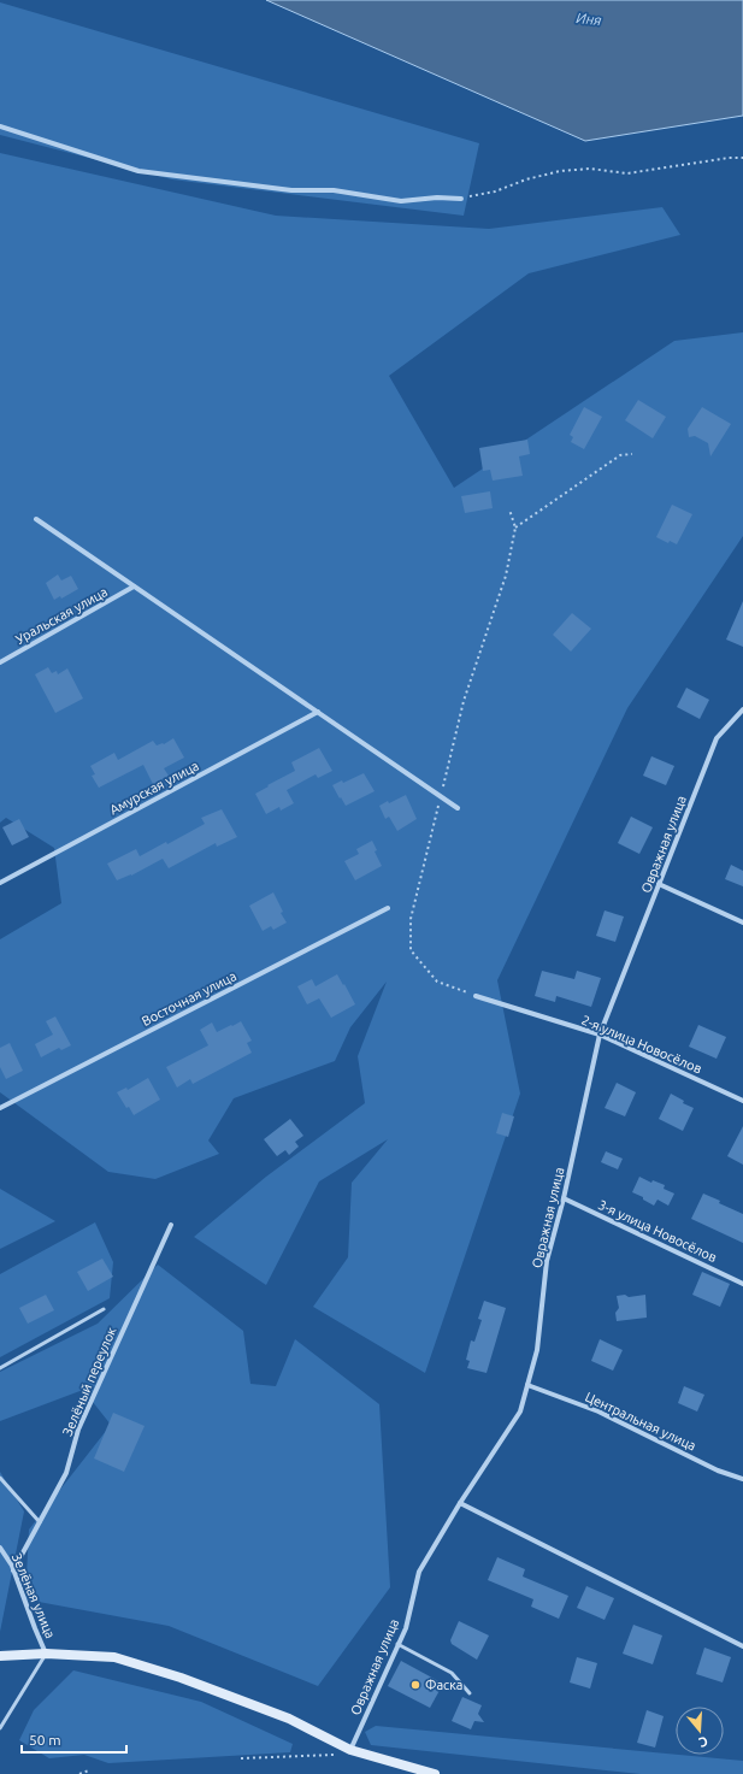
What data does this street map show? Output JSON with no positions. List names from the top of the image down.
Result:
{
  "streets": {
    "street": [
      "Уральская улица",
      "Амурская улица",
      "Овражная улица",
      "Восточная улица",
      "2-я улица Новосёлов",
      "3-я улица Новосёлов",
      "Зелёный переулок",
      "Центральная улица",
      "Зелёная улица"
    ]
  },
  "crossings": [
    ["Овражная улица", "2-я улица Новосёлов"],
    ["Овражная улица", "3-я улица Новосёлов"],
    ["Овражная улица", "Центральная улица"],
    ["Зелёный переулок", "Зелёная улица"]
  ],
  "water": ["Иня"],
  "places": ["Фаска"],
  "scale_bar": "50 m",
  "north": "bottom"
}
